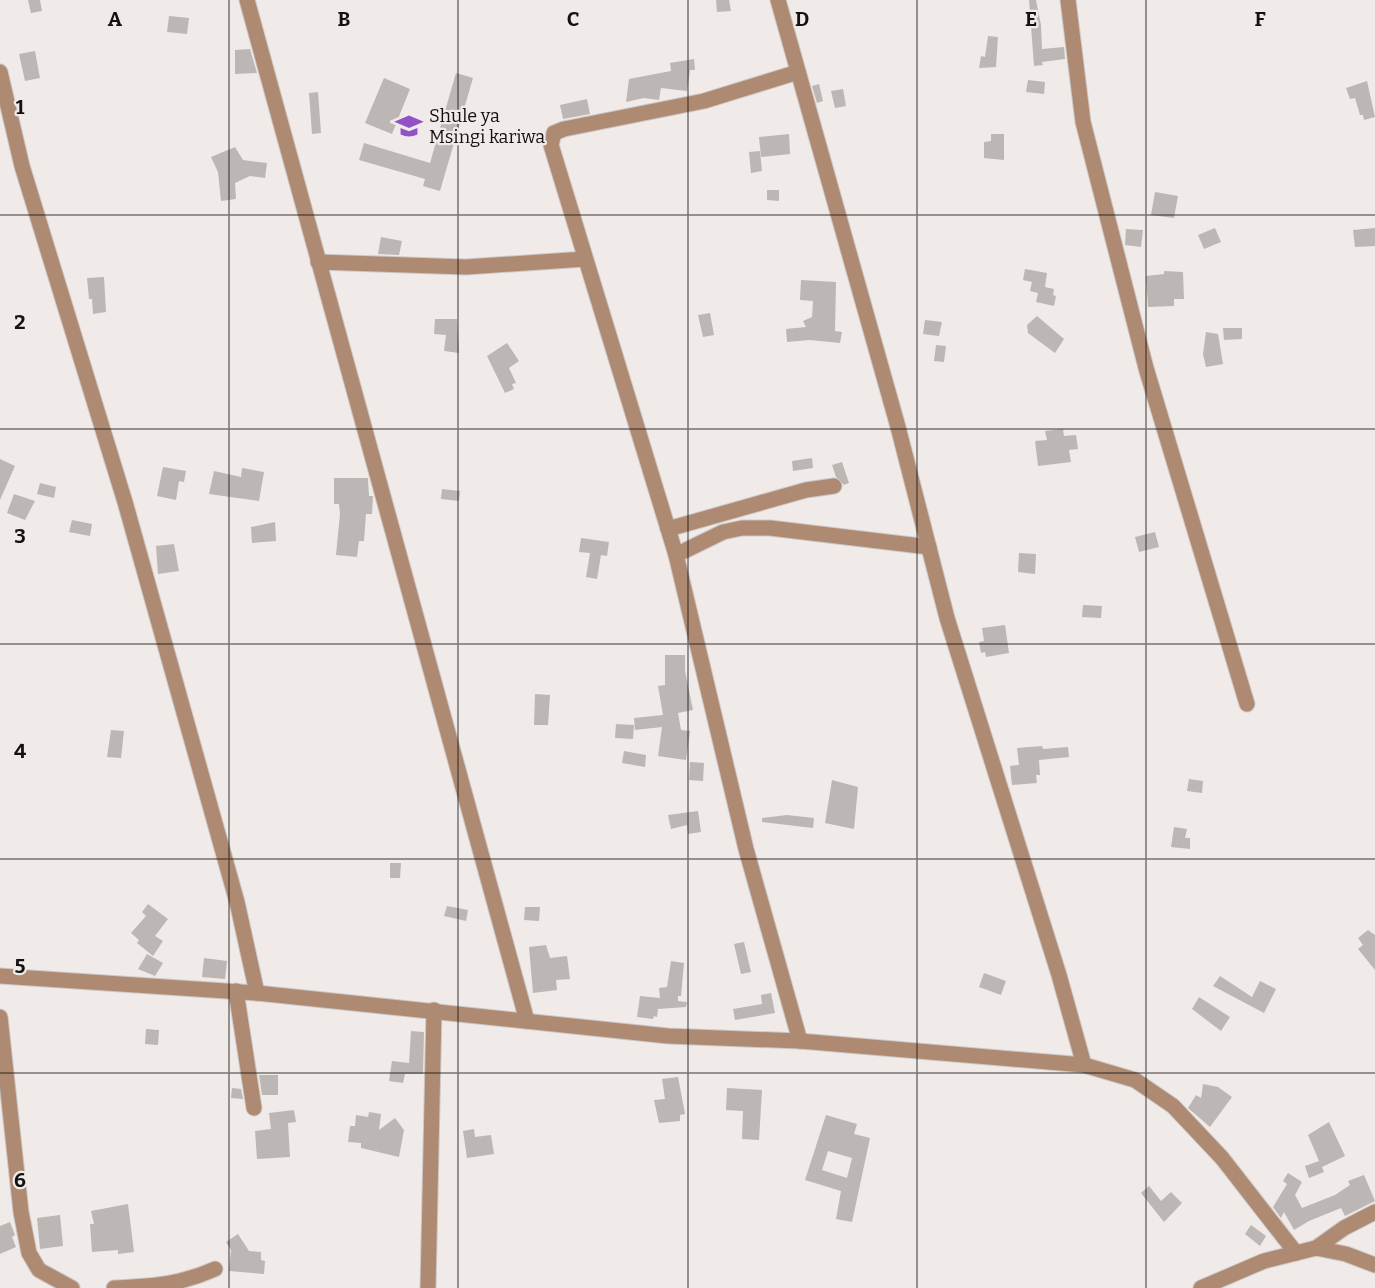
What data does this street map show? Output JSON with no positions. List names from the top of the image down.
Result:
{
  "places": {
    "school or university": ["Shule ya Msingi kariwa"]
  },
  "grid": {
    "columns": [
      "A",
      "B",
      "C",
      "D",
      "E",
      "F"
    ],
    "rows": [
      "1",
      "2",
      "3",
      "4",
      "5",
      "6"
    ]
  }
}
